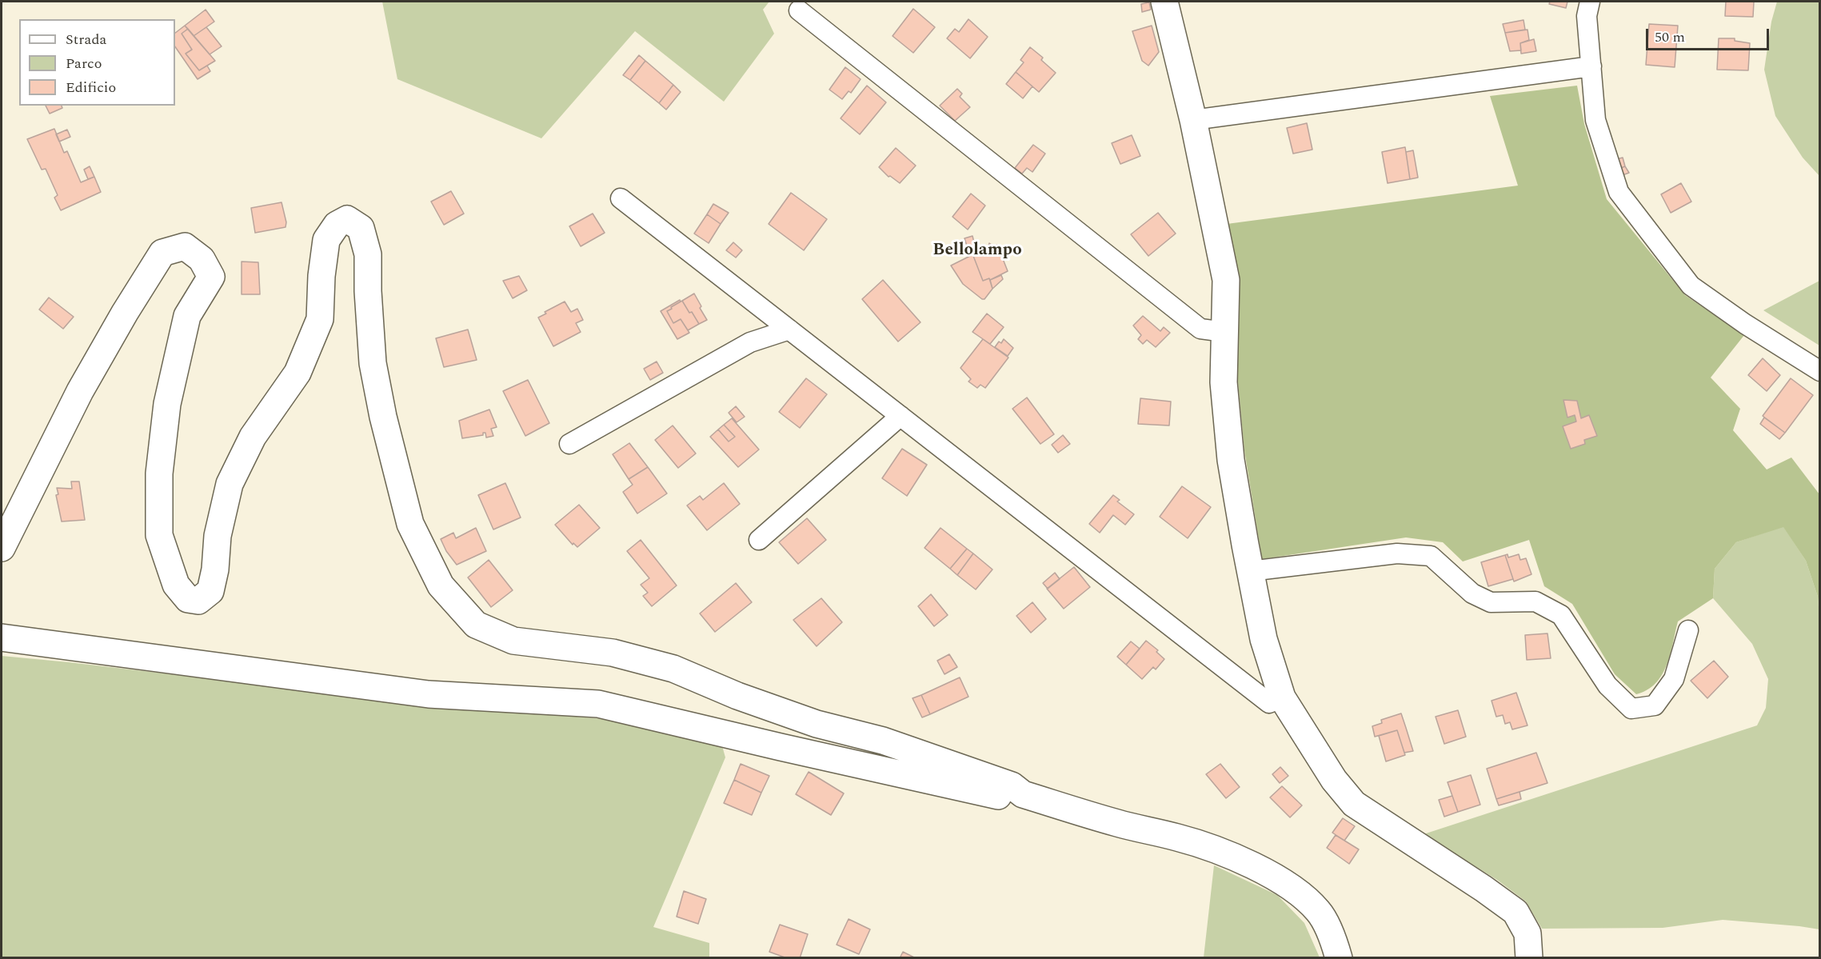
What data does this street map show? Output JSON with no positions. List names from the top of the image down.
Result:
{
  "districts": ["Bellolampo"],
  "legend": ["Strada", "Parco", "Edificio"],
  "scale_bar": "50 m"
}
